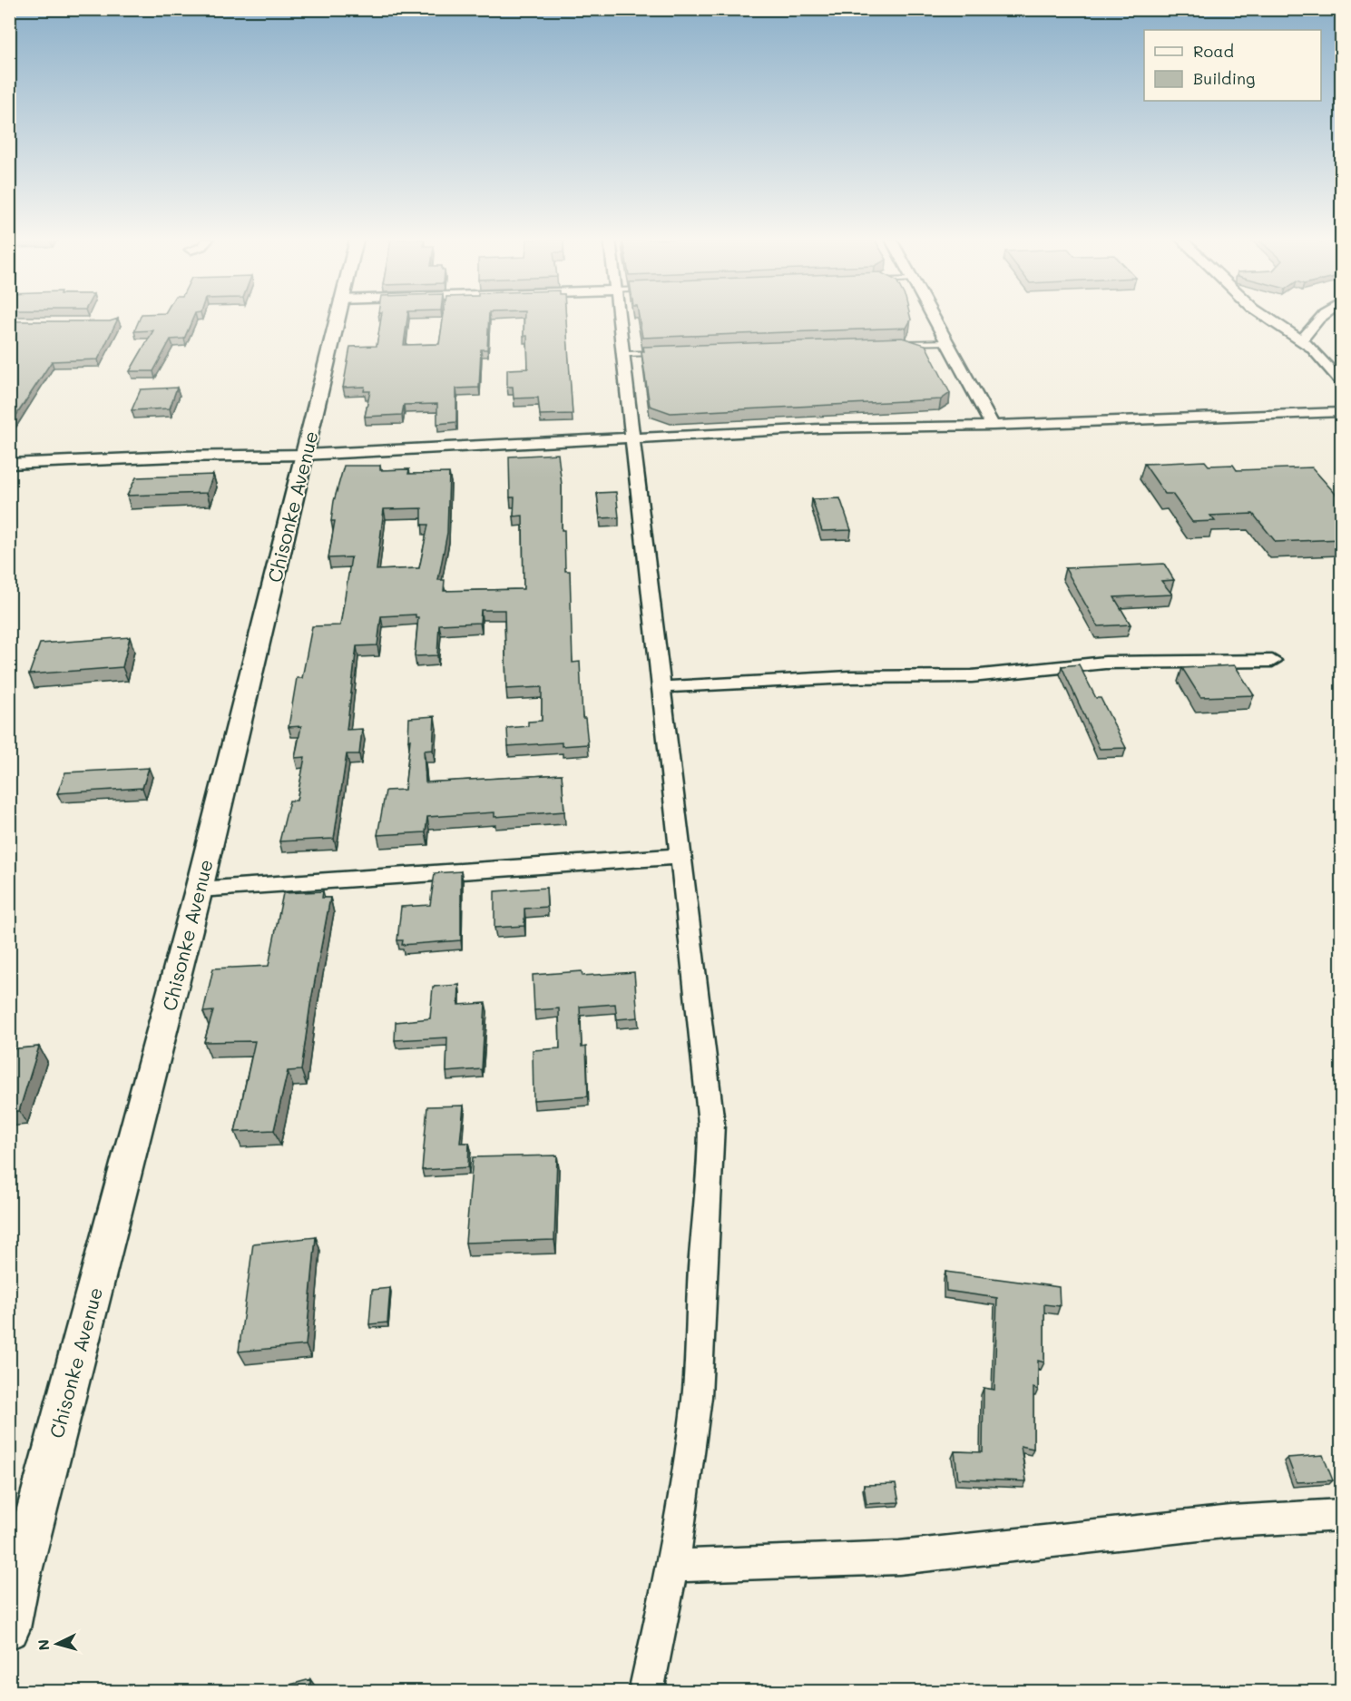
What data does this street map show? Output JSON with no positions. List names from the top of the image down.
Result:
{
  "streets": {
    "street": ["Chisonke Avenue"]
  },
  "legend": ["Road", "Building"],
  "north": "left"
}
